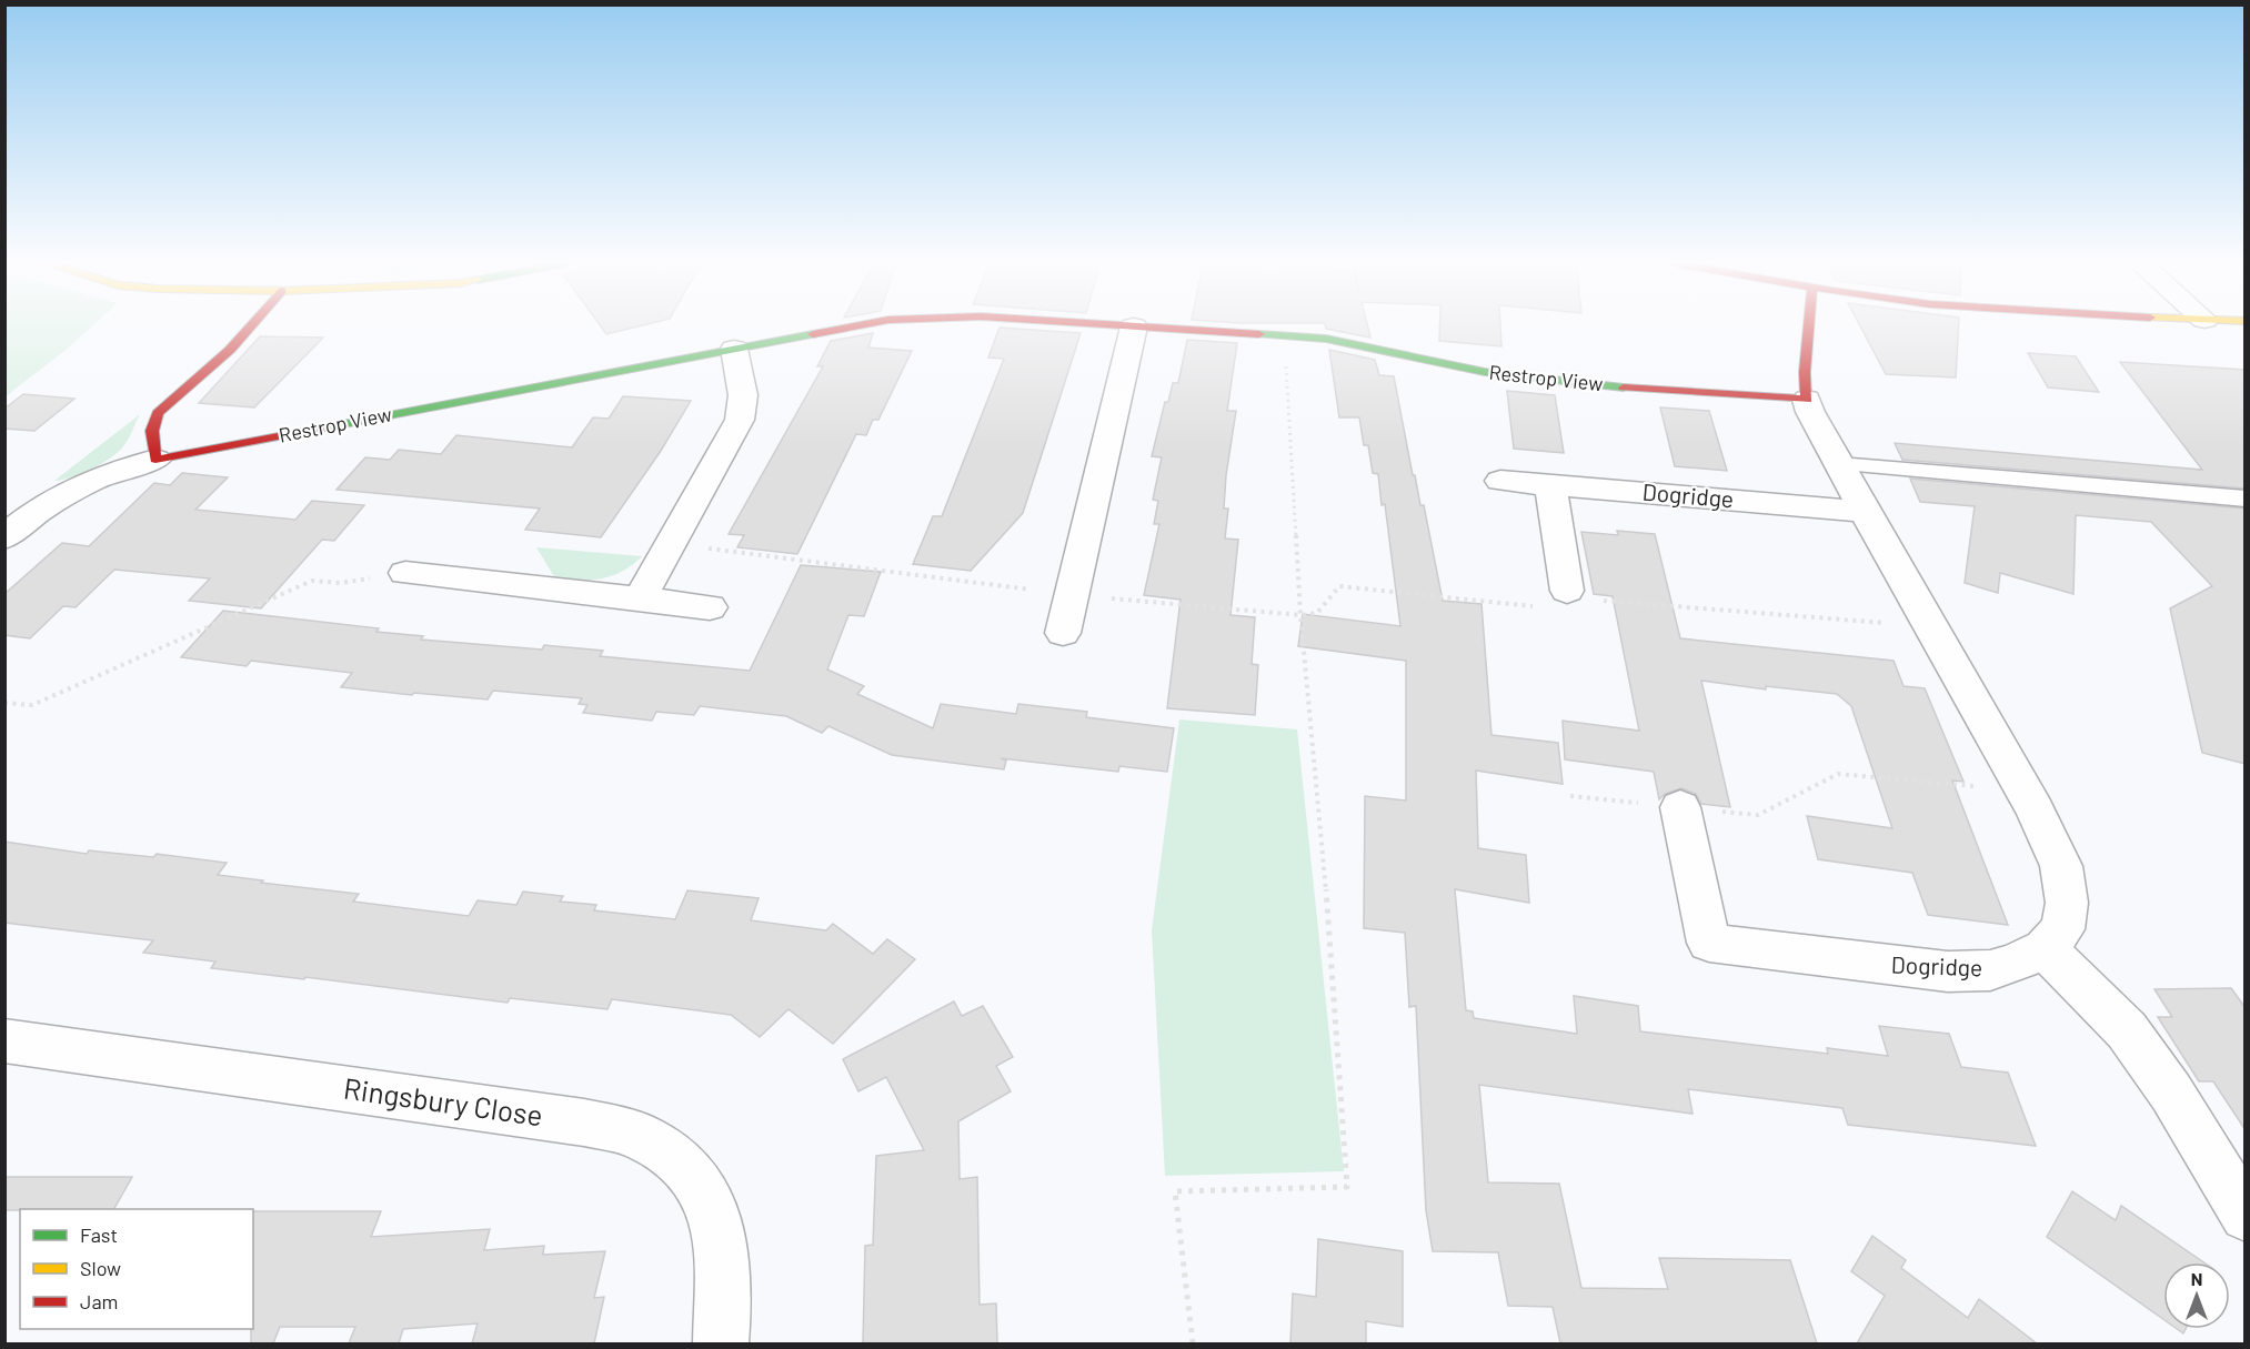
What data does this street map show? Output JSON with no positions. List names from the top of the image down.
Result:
{
  "streets": {
    "street": ["Restrop View", "Dogridge", "Ringsbury Close"]
  },
  "crossings": [
    ["Restrop View", "Dogridge"]
  ],
  "legend": ["Fast", "Slow", "Jam"],
  "north": "top"
}
